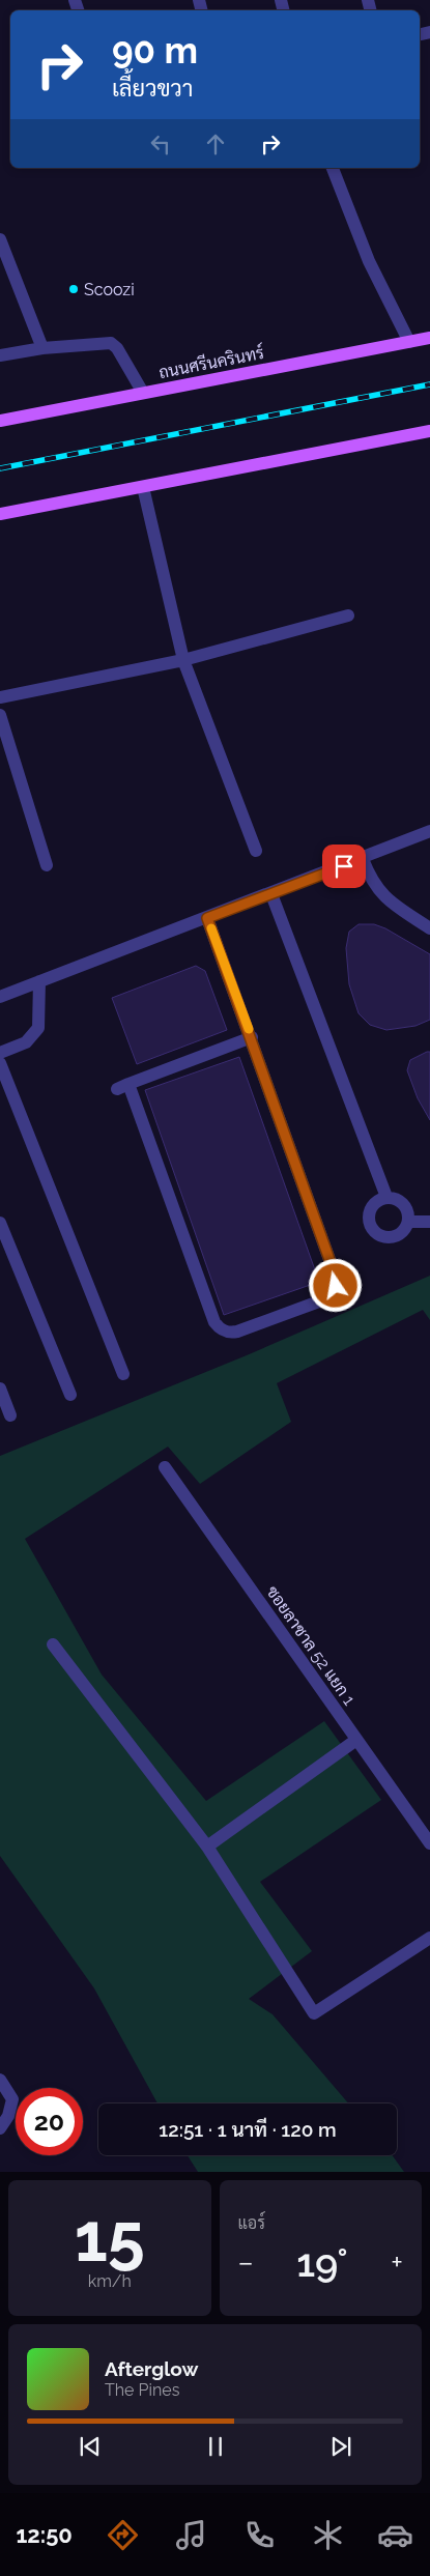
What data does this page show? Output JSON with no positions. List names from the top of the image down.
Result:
{
  "streets": {
    "main road": ["ถนนศรีนครินทร์"],
    "street": ["ซอยลาซาล 52 แยก 1"]
  },
  "places": ["Scoozi"],
  "page": {
    "turn": ["90 m", "เลี้ยวขวา"],
    "limit": "20",
    "trip": "12:51 · 1 นาที · 120 m",
    "tile": [
      ["15", "km/h"],
      "แอร์"
    ],
    "heat": ["−", "19°", "+"],
    "song": ["Afterglow", "The Pines"],
    "tabs": "12:50"
  }
}
